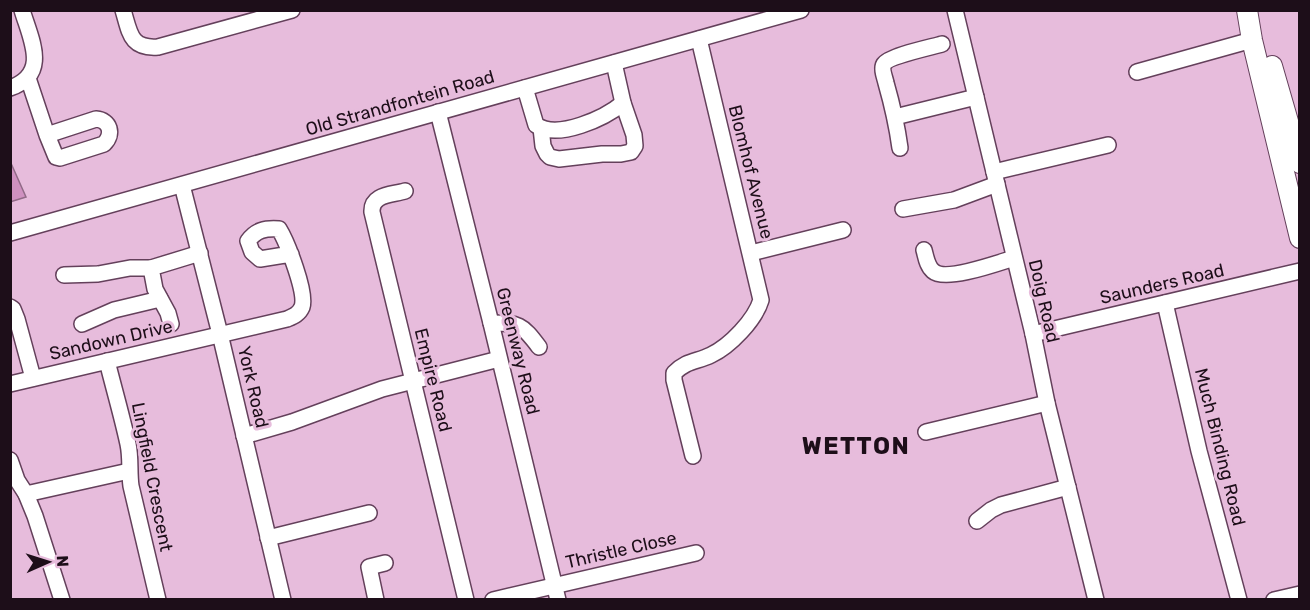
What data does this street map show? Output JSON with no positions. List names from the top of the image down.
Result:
{
  "streets": {
    "street": [
      "Old Strandfontein Road",
      "Blomhof Avenue",
      "Saunders Road",
      "Doig Road",
      "Sandown Drive",
      "Greenway Road",
      "Empire Road",
      "York Road",
      "Much Binding Road",
      "Lingfield Crescent",
      "Thristle Close"
    ]
  },
  "crossings": [
    ["Old Strandfontein Road", "Blomhof Avenue"],
    ["Old Strandfontein Road", "Greenway Road"],
    ["Old Strandfontein Road", "York Road"],
    ["Saunders Road", "Doig Road"],
    ["Saunders Road", "Much Binding Road"],
    ["Sandown Drive", "York Road"],
    ["Sandown Drive", "Lingfield Crescent"],
    ["Greenway Road", "Thristle Close"]
  ],
  "districts": ["WETTON"],
  "north": "right"
}
